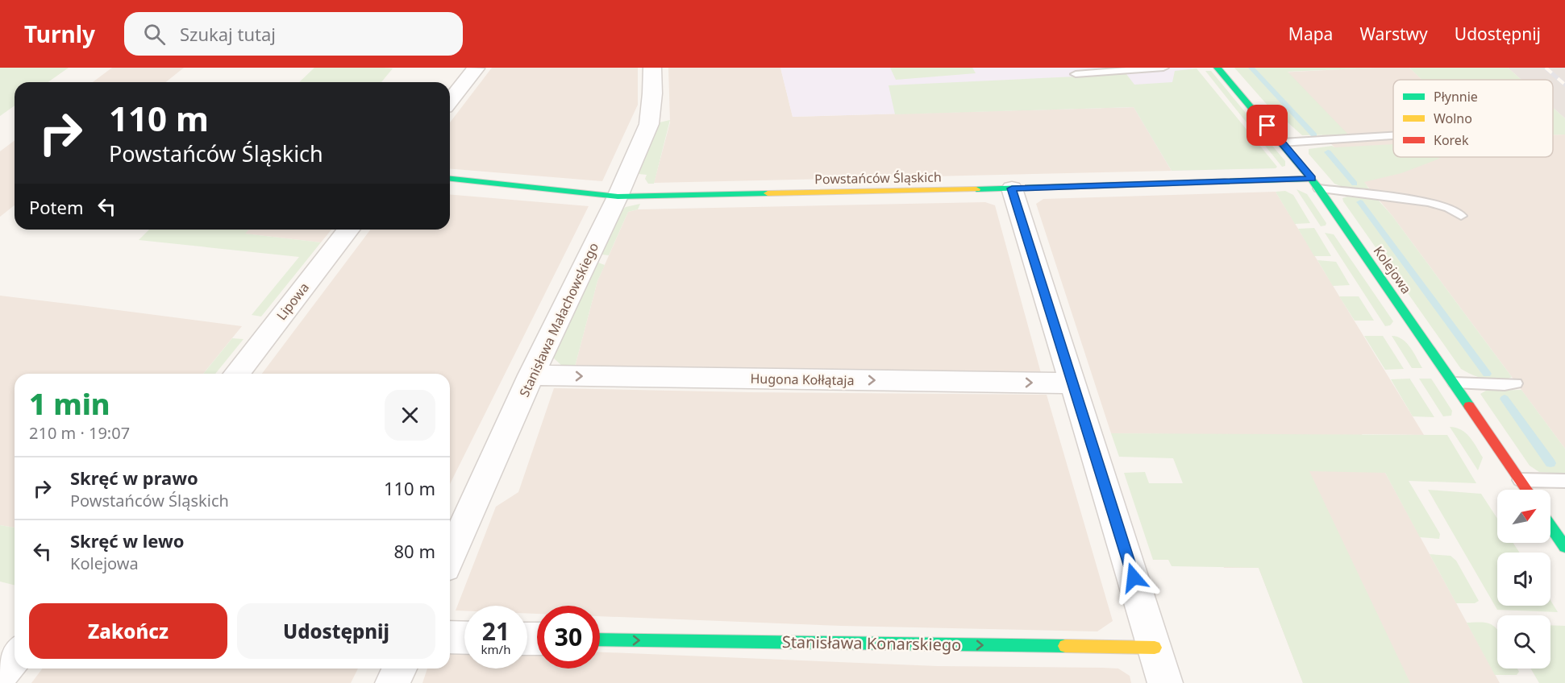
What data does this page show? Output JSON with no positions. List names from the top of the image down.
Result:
{
  "streets": {
    "street": [
      "Powstańców Śląskich",
      "Kolejowa",
      "Lipowa",
      "Stanisława Małachowskiego",
      "Hugona Kołłątaja",
      "Stanisława Konarskiego"
    ]
  },
  "crossings": [
    ["Powstańców Śląskich", "Kolejowa"],
    ["Powstańców Śląskich", "Stanisława Małachowskiego"],
    ["Stanisława Małachowskiego", "Hugona Kołłątaja"]
  ],
  "one_way": ["Hugona Kołłątaja", "Stanisława Konarskiego"],
  "legend": ["Płynnie", "Wolno", "Korek"],
  "north": "top right",
  "page": {
    "header": "Turnly",
    "search": "Szukaj tutaj",
    "nav": ["Mapa", "Warstwy", "Udostępnij"],
    "turn": ["110 m", "Powstańców Śląskich"],
    "then": "Potem",
    "heading": ["1 min", "210 m · 19:07"],
    "list": [
      {
        "name": "Skręć w prawo",
        "note": "Powstańców Śląskich",
        "value": "110 m"
      },
      {
        "name": "Skręć w lewo",
        "note": "Kolejowa",
        "value": "80 m"
      }
    ],
    "buttons": ["Zakończ", "Udostępnij"],
    "speed": "21 km/h",
    "limit": "30"
  }
}
